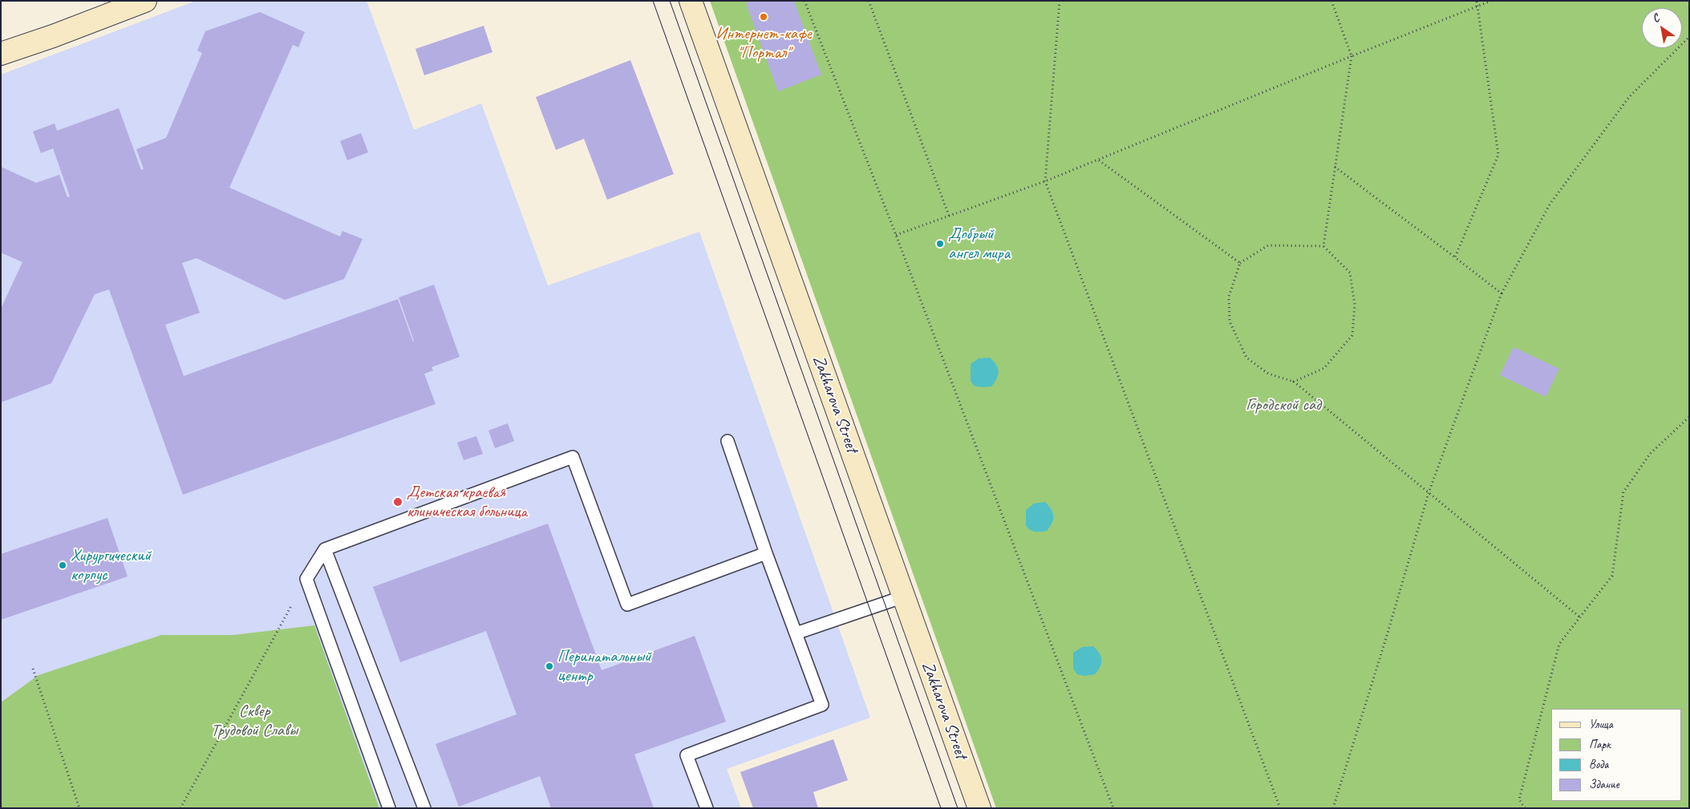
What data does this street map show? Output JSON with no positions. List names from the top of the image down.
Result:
{
  "streets": {
    "street": ["Zakharova Street"]
  },
  "parks": ["Городской сад", "Сквер Трудовой Славы"],
  "places": [
    "Интернет-кафе \"Портал\"",
    "Добрый ангел мира",
    "Детская краевая клиническая больница",
    "Хирургический корпус",
    "Перинатальный центр"
  ],
  "legend": [
    "Улица",
    "Парк",
    "Вода",
    "Здание"
  ],
  "north": "top left"
}
